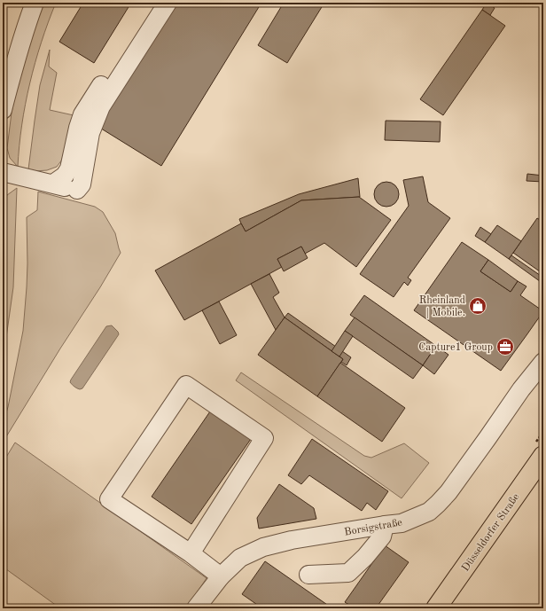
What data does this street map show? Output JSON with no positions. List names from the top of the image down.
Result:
{
  "streets": {
    "main road": ["Düsseldorfer Straße"],
    "street": ["Borsigstraße"]
  },
  "places": {
    "shop": ["Rheinland | Mobile."],
    "office": ["Capture1 Group"]
  }
}
